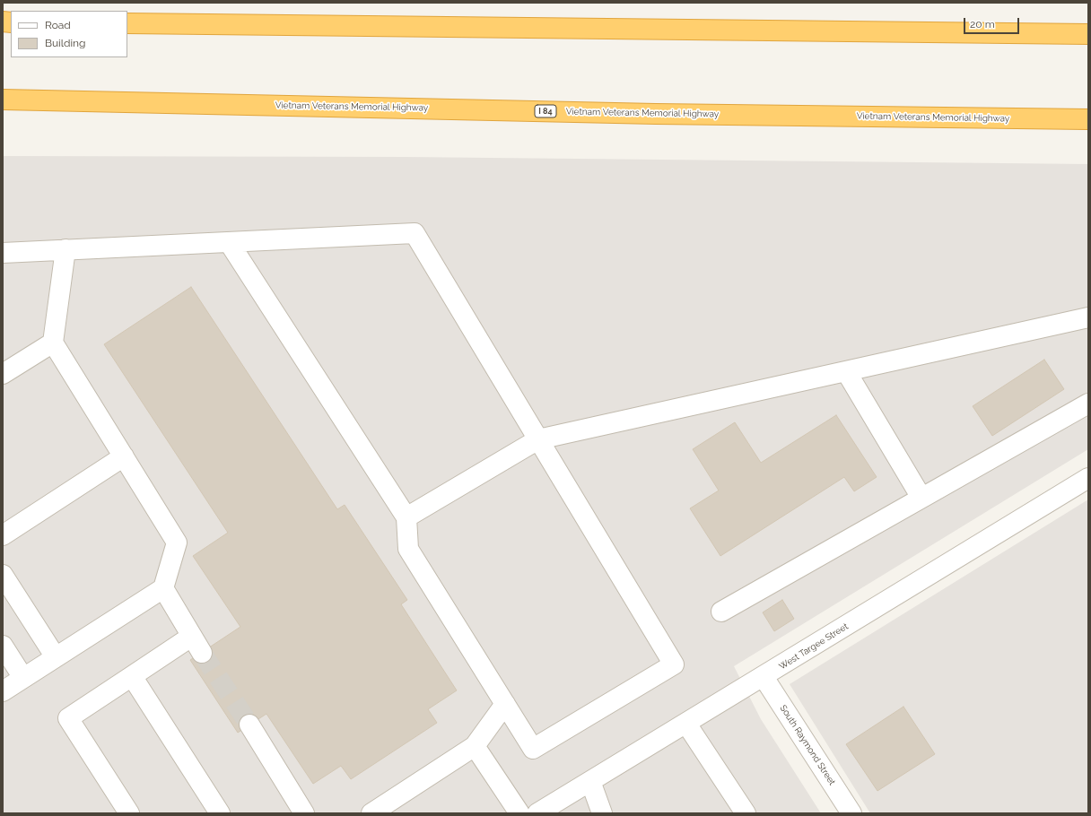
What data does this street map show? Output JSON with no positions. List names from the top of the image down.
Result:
{
  "streets": {
    "highway": ["Vietnam Veterans Memorial Highway", "I 84"],
    "street": ["West Targee Street", "South Raymond Street"]
  },
  "crossings": [
    ["West Targee Street", "South Raymond Street"]
  ],
  "legend": ["Road", "Building"],
  "scale_bar": "20 m"
}
